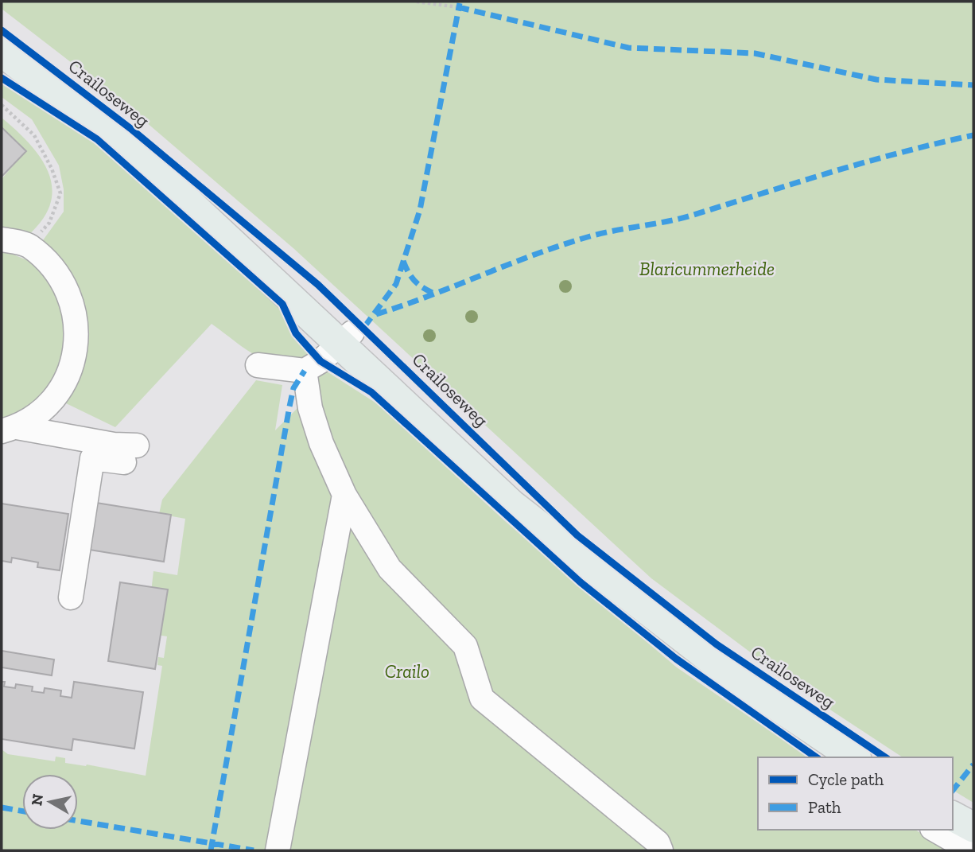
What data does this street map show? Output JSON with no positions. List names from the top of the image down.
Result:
{
  "streets": {
    "main road": ["Crailoseweg"]
  },
  "parks": ["Blaricummerheide", "Crailo"],
  "legend": ["Cycle path", "Path"],
  "north": "left"
}
